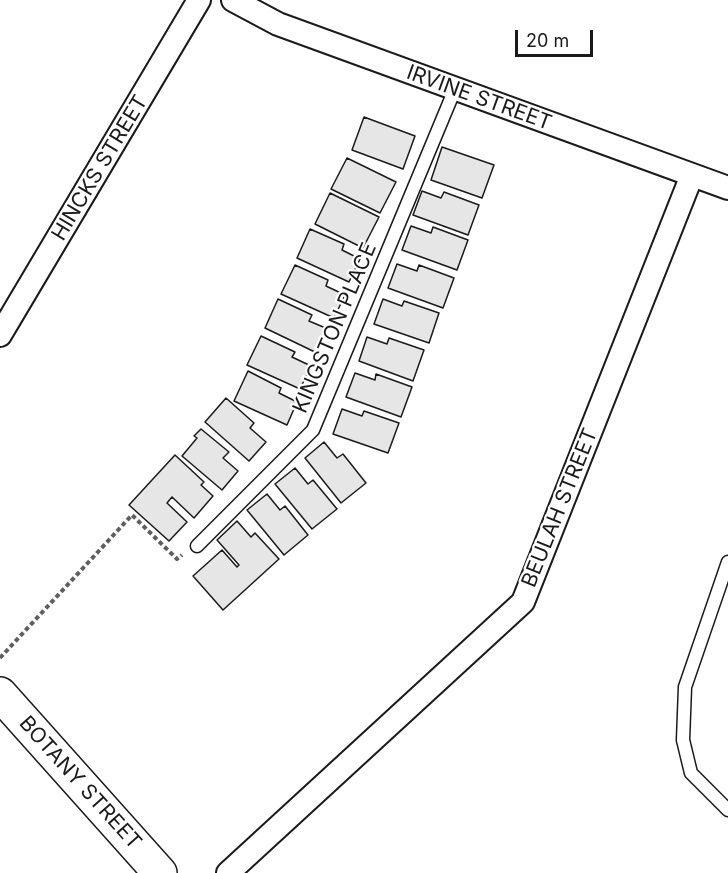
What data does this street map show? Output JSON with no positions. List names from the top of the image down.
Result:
{
  "streets": {
    "street": [
      "IRVINE STREET",
      "HINCKS STREET",
      "BEULAH STREET",
      "BOTANY STREET"
    ],
    "lane": ["KINGSTON PLACE"]
  },
  "crossings": [
    ["IRVINE STREET", "KINGSTON PLACE"],
    ["IRVINE STREET", "BEULAH STREET"]
  ],
  "scale_bar": "20 m"
}
